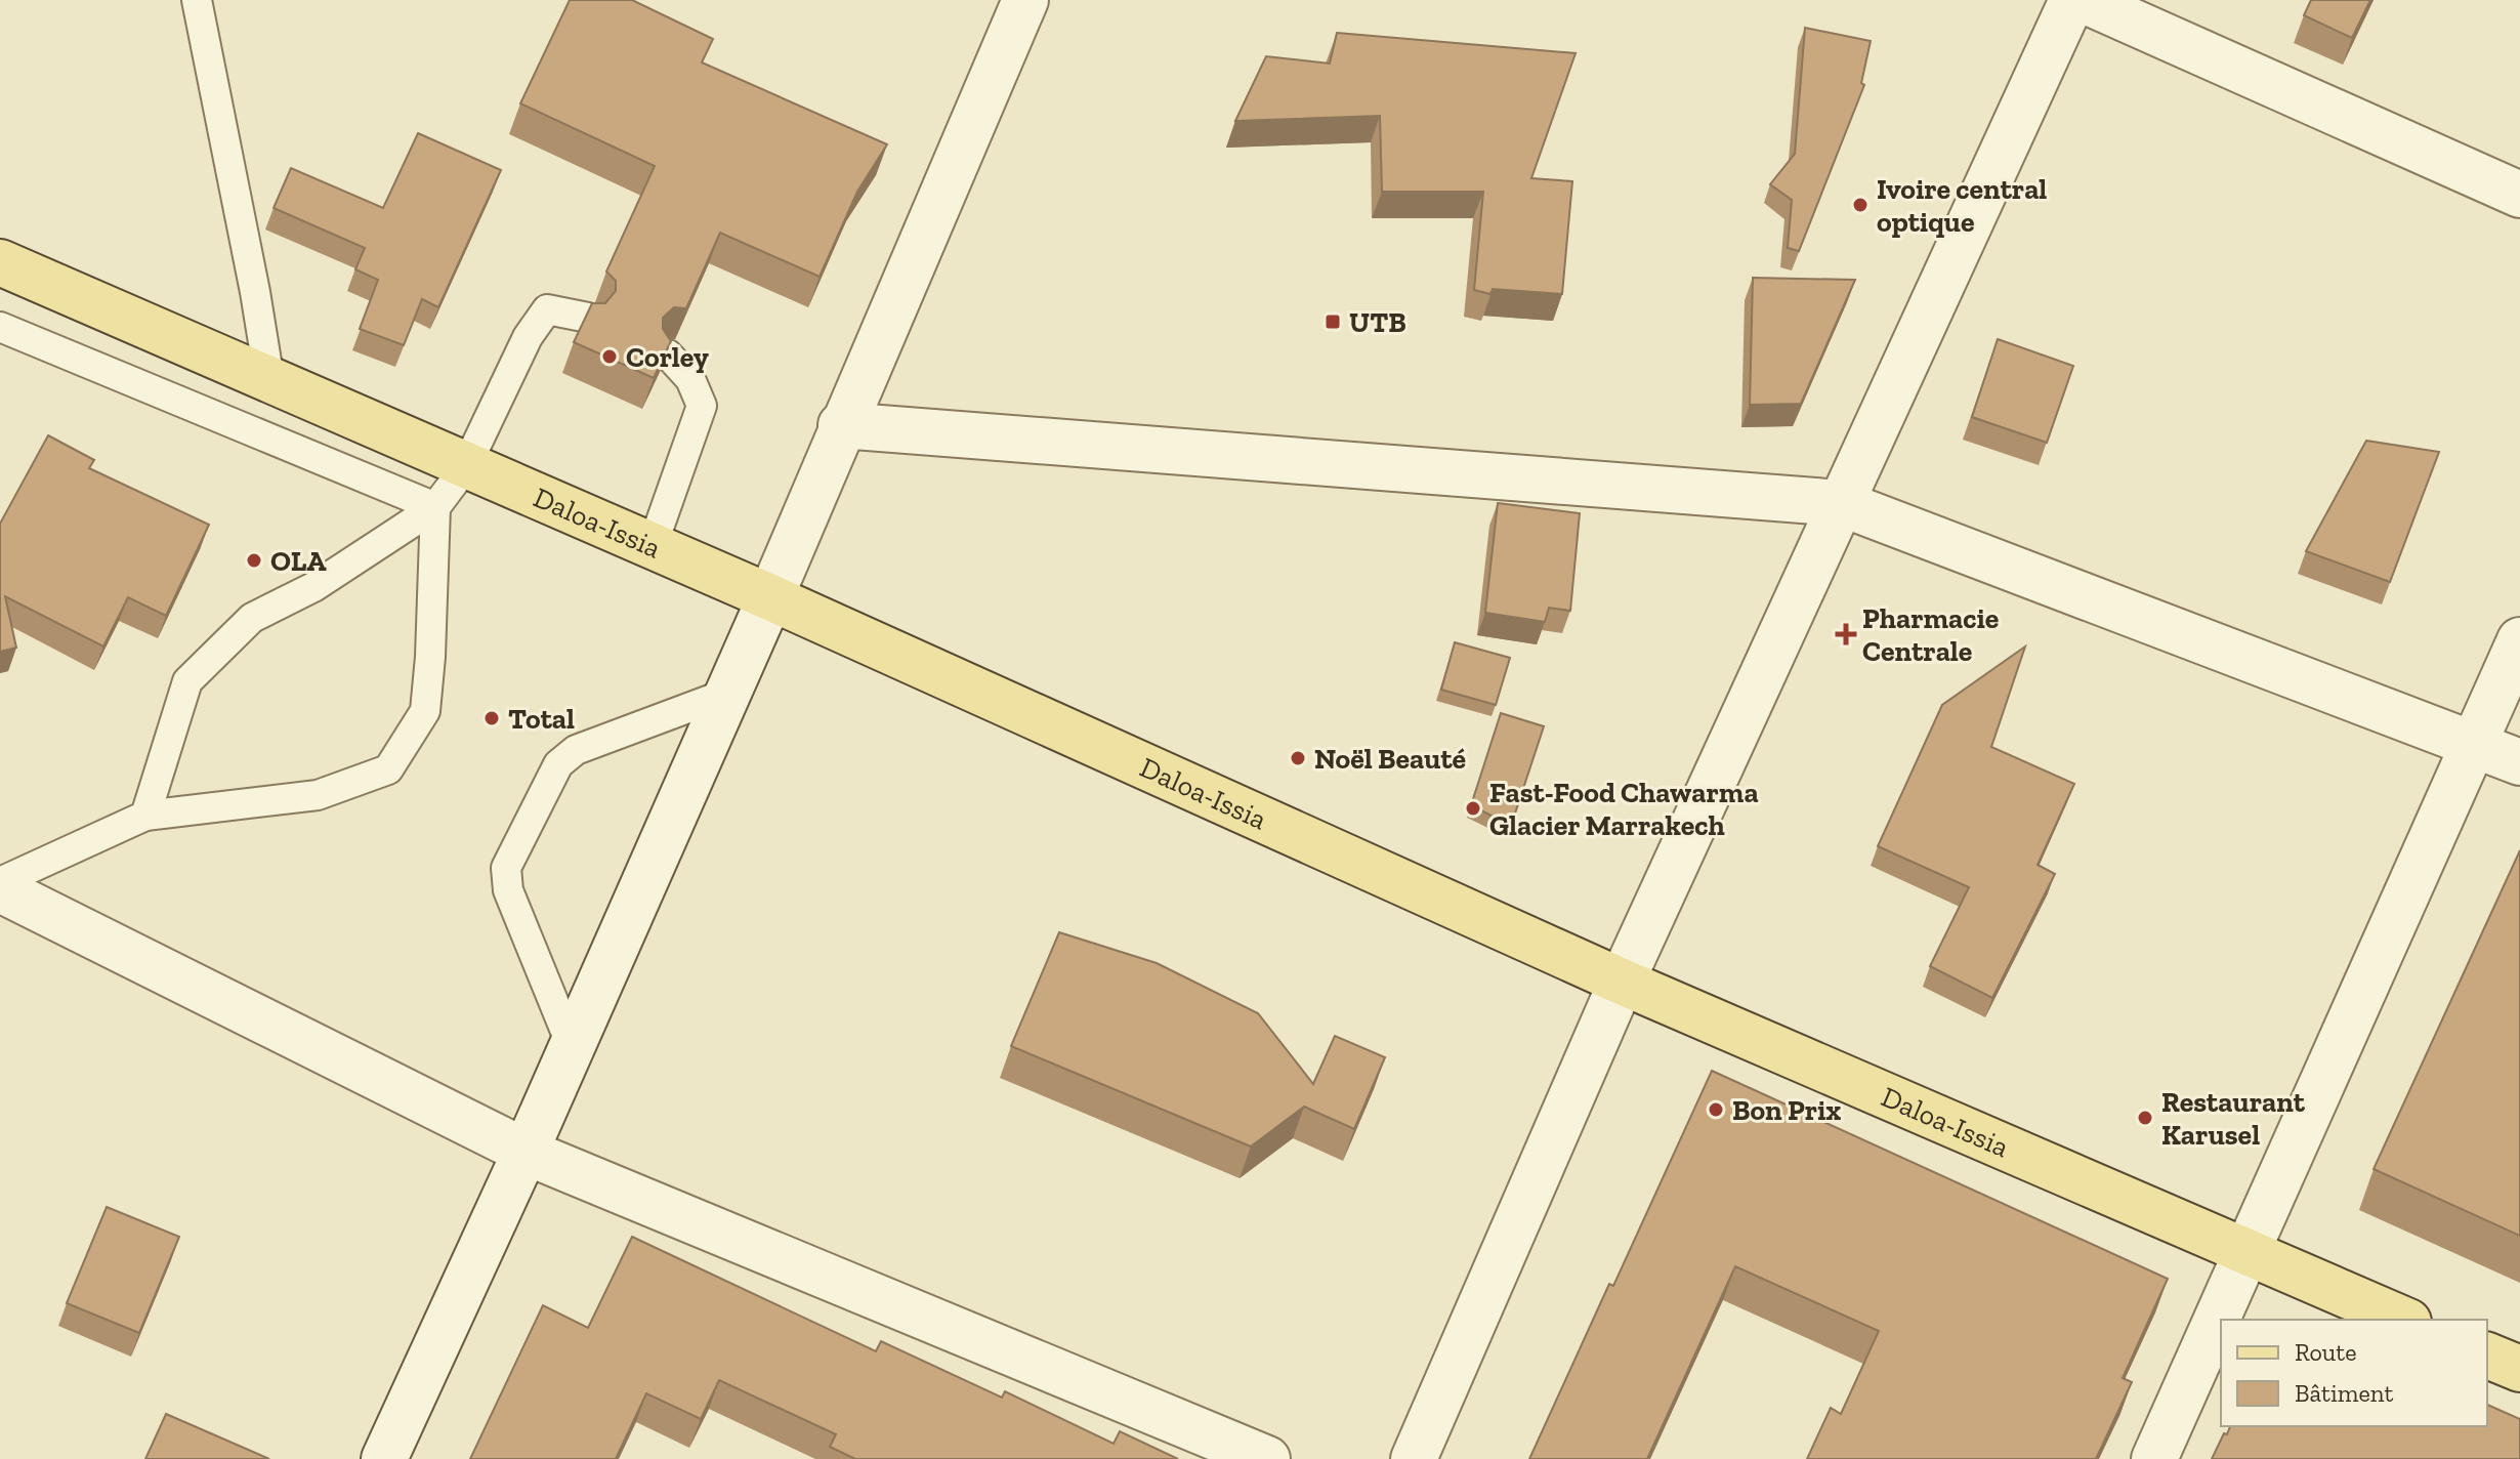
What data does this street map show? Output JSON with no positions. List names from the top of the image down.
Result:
{
  "streets": {
    "main road": ["Daloa-Issia"]
  },
  "places": {
    "other": [
      "Ivoire central optique",
      "Corley",
      "OLA",
      "Total",
      "Noël Beauté",
      "Fast-Food Chawarma Glacier Marrakech",
      "Bon Prix",
      "Restaurant Karusel"
    ],
    "transit": ["UTB"],
    "health": ["Pharmacie Centrale"]
  },
  "legend": ["Route", "Bâtiment"]
}
